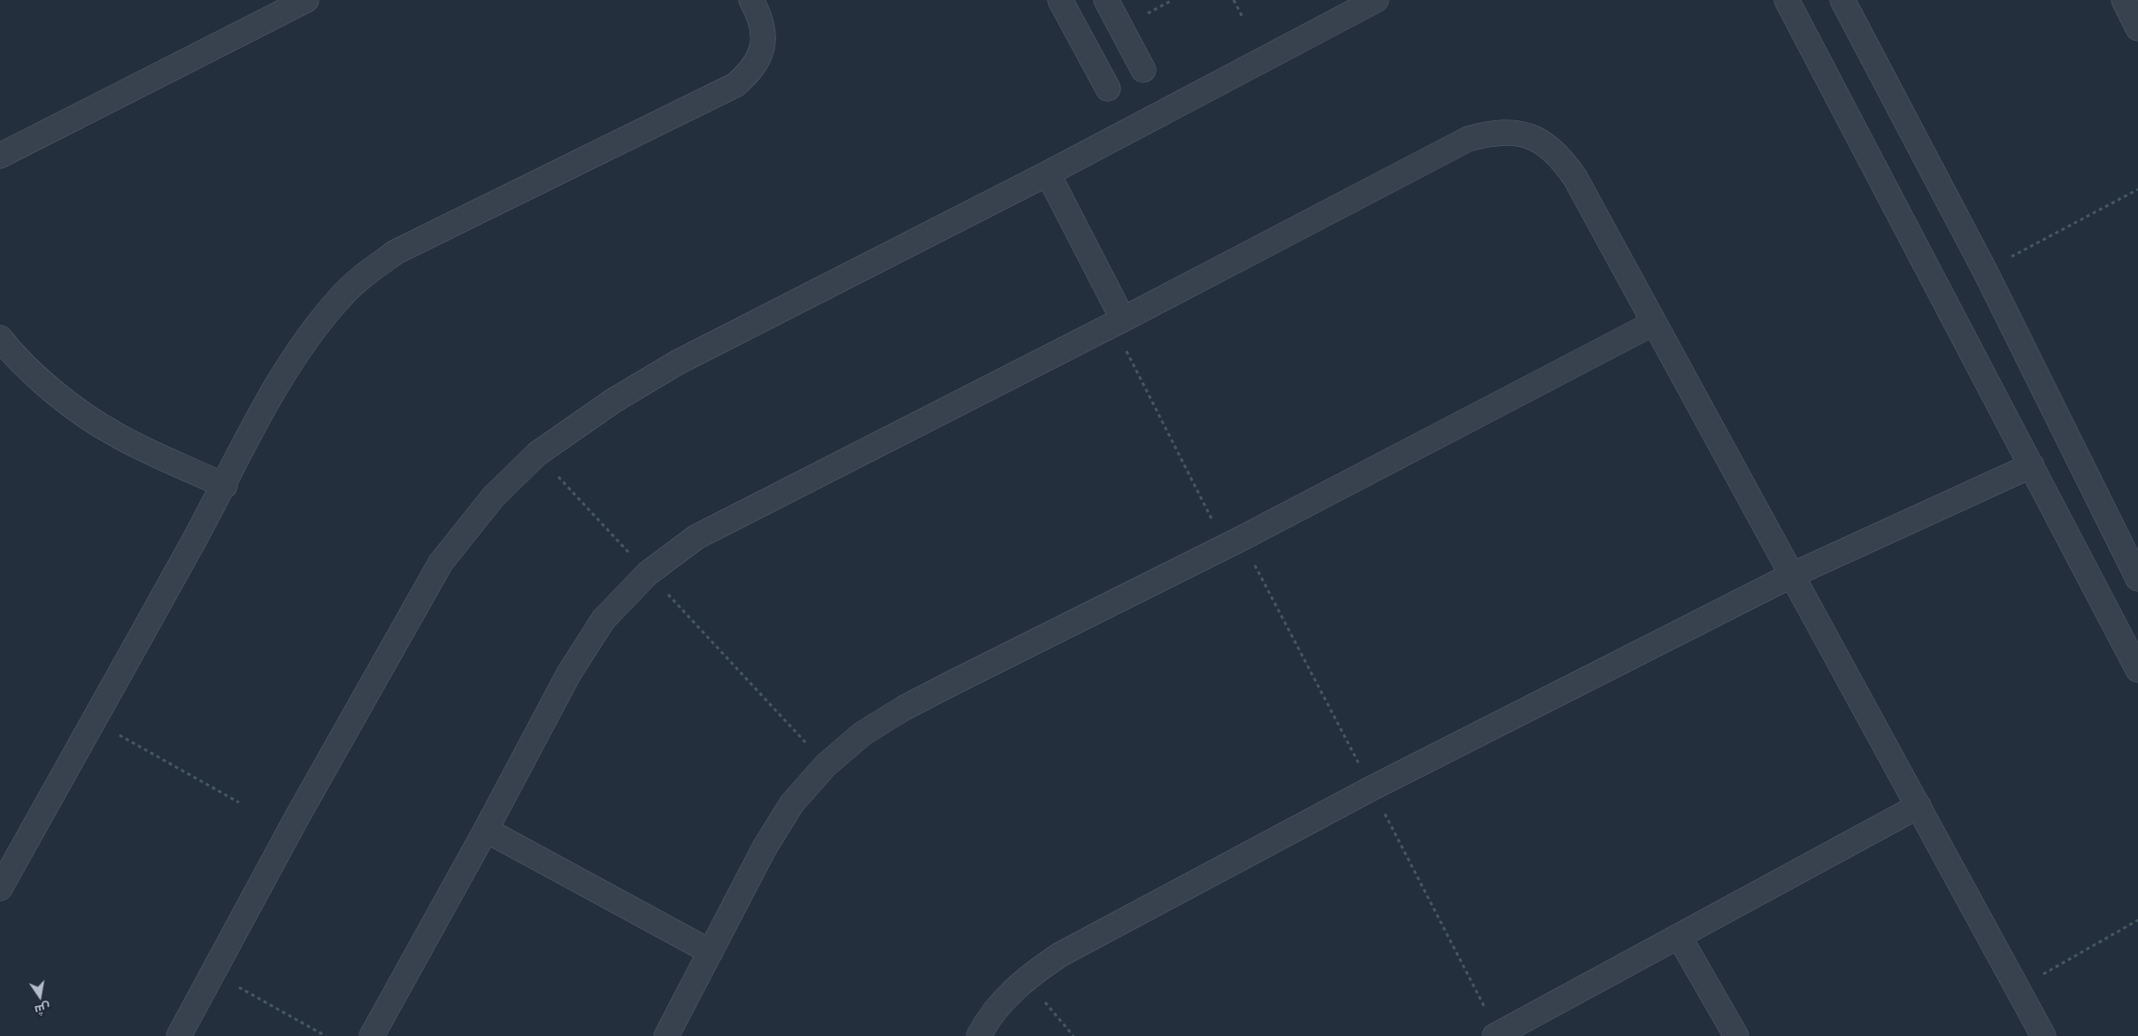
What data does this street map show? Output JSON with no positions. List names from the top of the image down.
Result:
{
  "north": "bottom"
}
